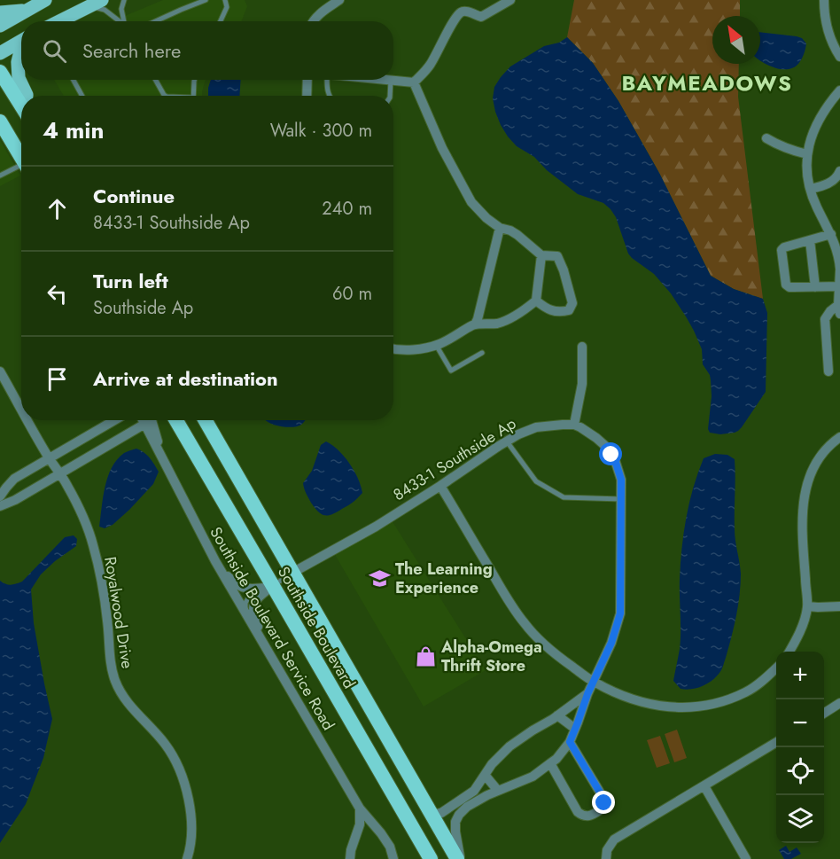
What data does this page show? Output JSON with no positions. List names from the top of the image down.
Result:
{
  "streets": {
    "highway": ["Southside Boulevard"],
    "street": ["8433-1 Southside Ap", "Royalwood Drive", "Southside Boulevard Service Road"]
  },
  "crossings": [
    ["8433-1 Southside Ap", "Southside Boulevard"]
  ],
  "districts": ["BAYMEADOWS"],
  "places": {
    "school or university": ["The Learning Experience"],
    "shop": ["Alpha-Omega Thrift Store"]
  },
  "north": "top left",
  "page": {
    "search": "Search here",
    "heading": ["4 min", "Walk · 300 m"],
    "list": [
      ["Continue", "8433-1 Southside Ap", "240 m"],
      ["Turn left", "Southside Ap", "60 m"],
      "Arrive at destination"
    ],
    "map_buttons": ["+", "−"]
  }
}
